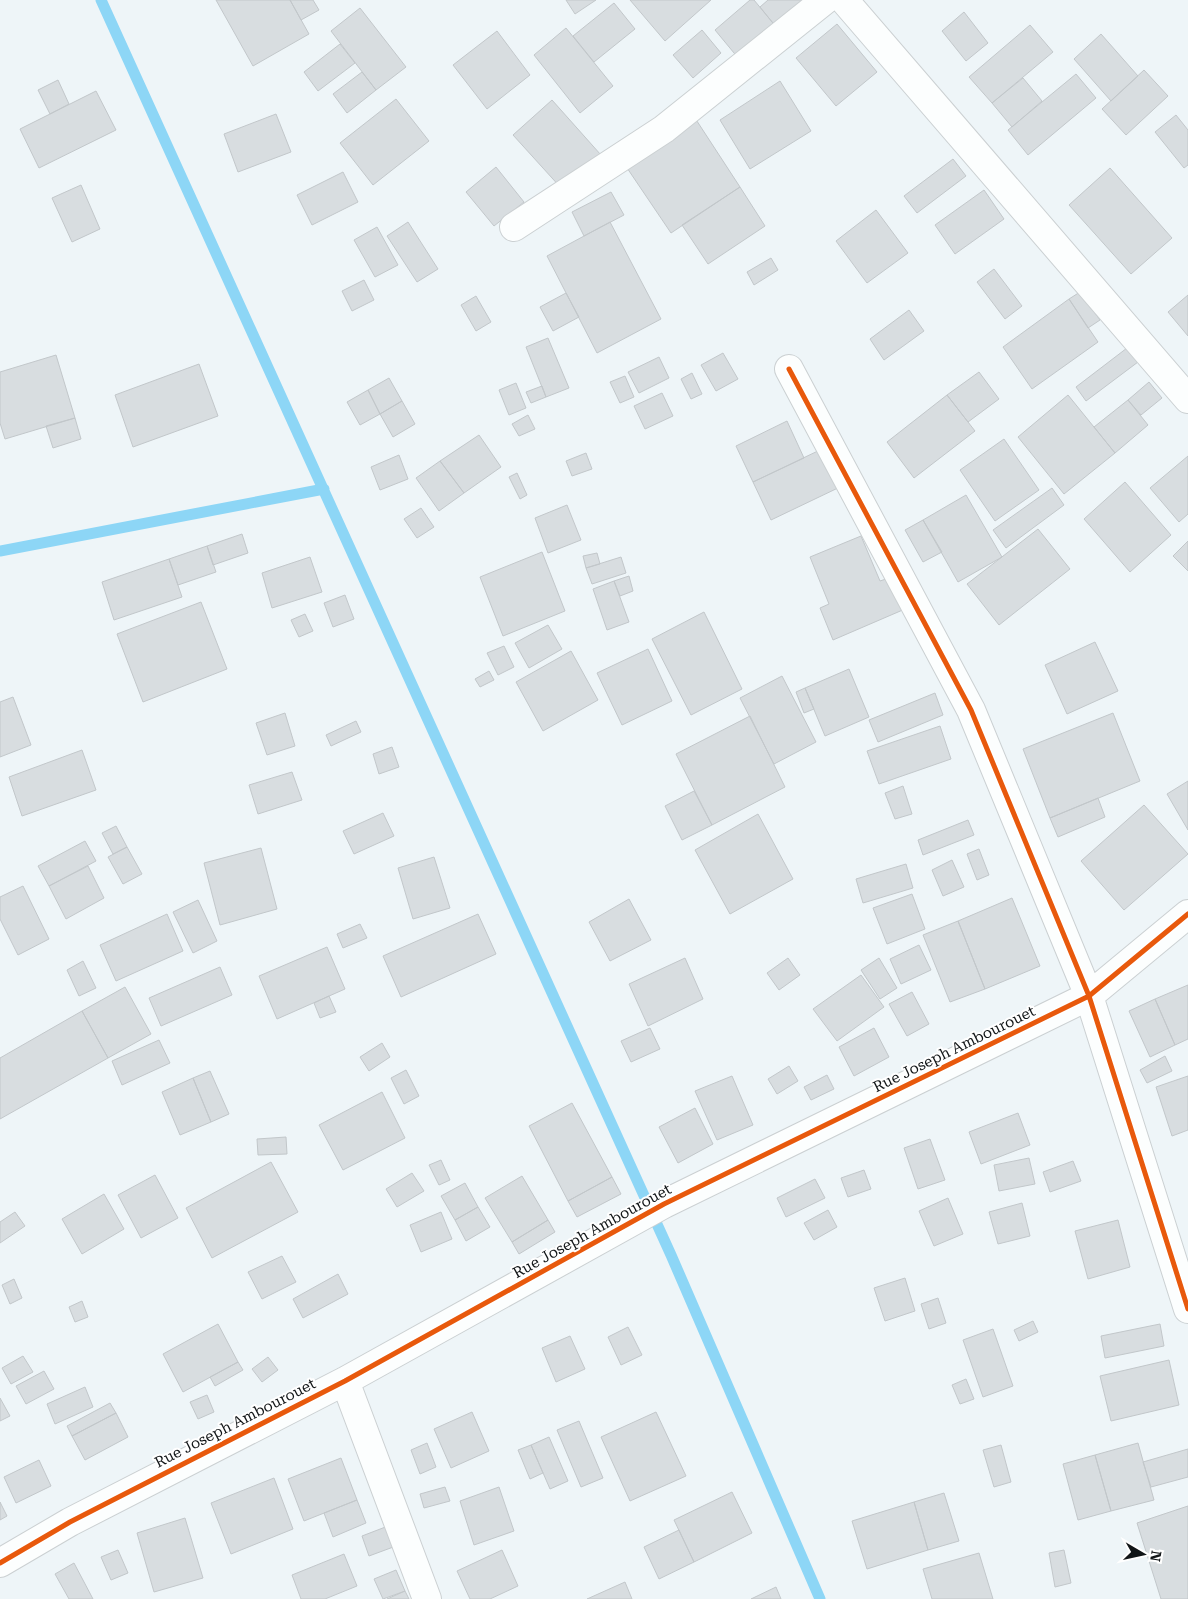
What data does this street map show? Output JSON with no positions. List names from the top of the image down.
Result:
{
  "streets": {
    "street": ["Rue Joseph Ambourouet"]
  },
  "north": "right"
}
